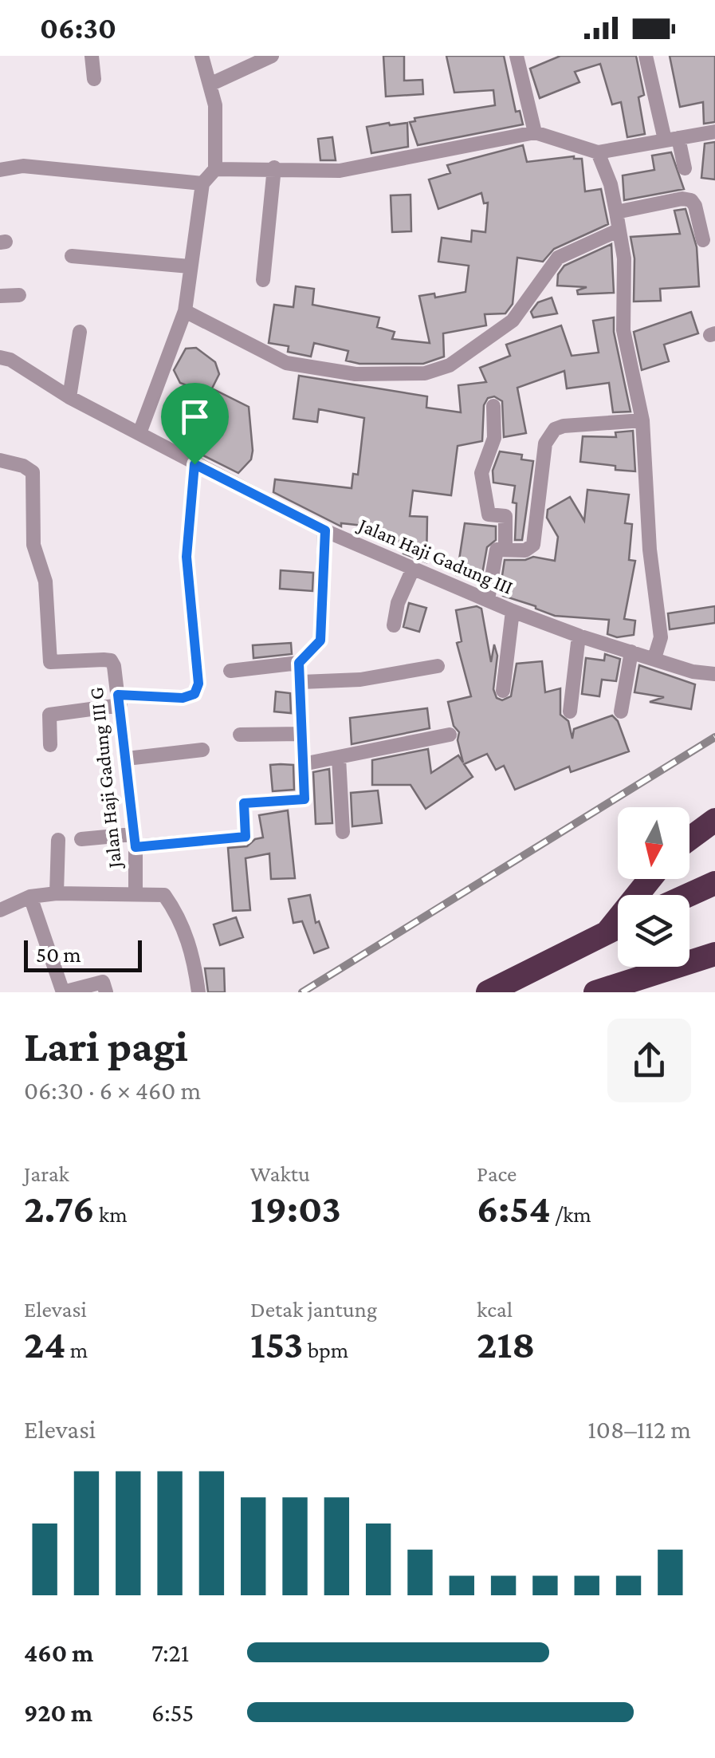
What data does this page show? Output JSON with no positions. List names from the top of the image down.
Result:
{
  "streets": {
    "street": ["Jalan Haji Gadung III", "Jalan Haji Gadung III G"]
  },
  "scale_bar": "50 m",
  "north": "bottom",
  "page": {
    "status": "06:30",
    "scale": "50 m",
    "heading": ["Lari pagi", "06:30 · 6 × 460 m"],
    "stats": [
      ["Jarak", "2.76 km"],
      ["Waktu", "19:03"],
      ["Pace", "6:54 /km"],
      ["Elevasi", "24 m"],
      ["Detak jantung", "153 bpm"],
      ["kcal", "218"]
    ],
    "chart": ["Elevasi", "108–112 m"],
    "list": [
      {
        "name": "460 m",
        "note": "7:21"
      },
      {
        "name": "920 m",
        "note": "6:55"
      }
    ]
  }
}
